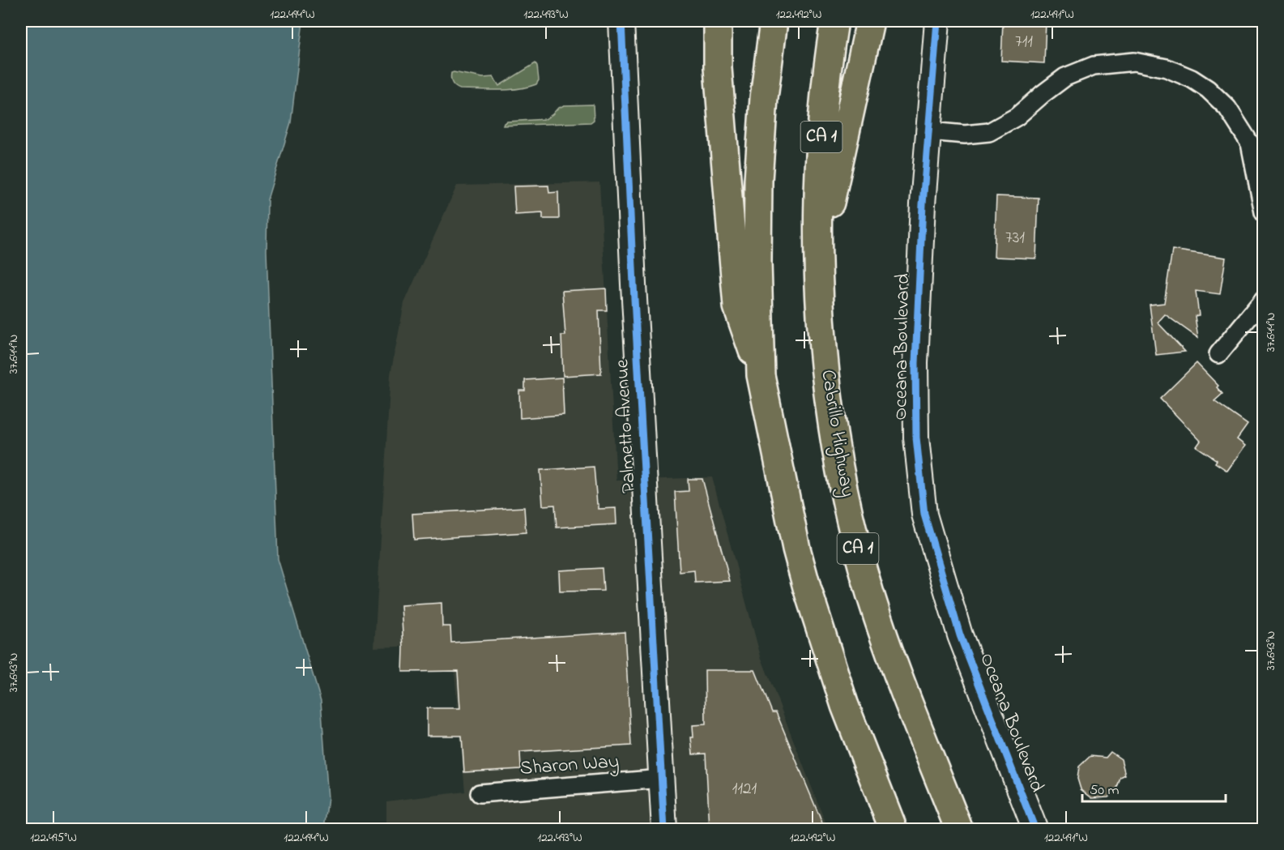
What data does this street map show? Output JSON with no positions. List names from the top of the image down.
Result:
{
  "streets": {
    "highway": ["CA 1", "Cabrillo Highway"],
    "street": ["Oceana Boulevard", "Palmetto Avenue", "Sharon Way"]
  },
  "crossings": [
    ["Palmetto Avenue", "Sharon Way"]
  ],
  "house_numbers": ["711", "731", "1121"],
  "scale_bar": "50 m",
  "coordinates": [
    "122.494°W",
    "122.493°W",
    "122.492°W",
    "122.491°W",
    "37.644°N",
    "37.643°N",
    "122.495°W"
  ]
}
